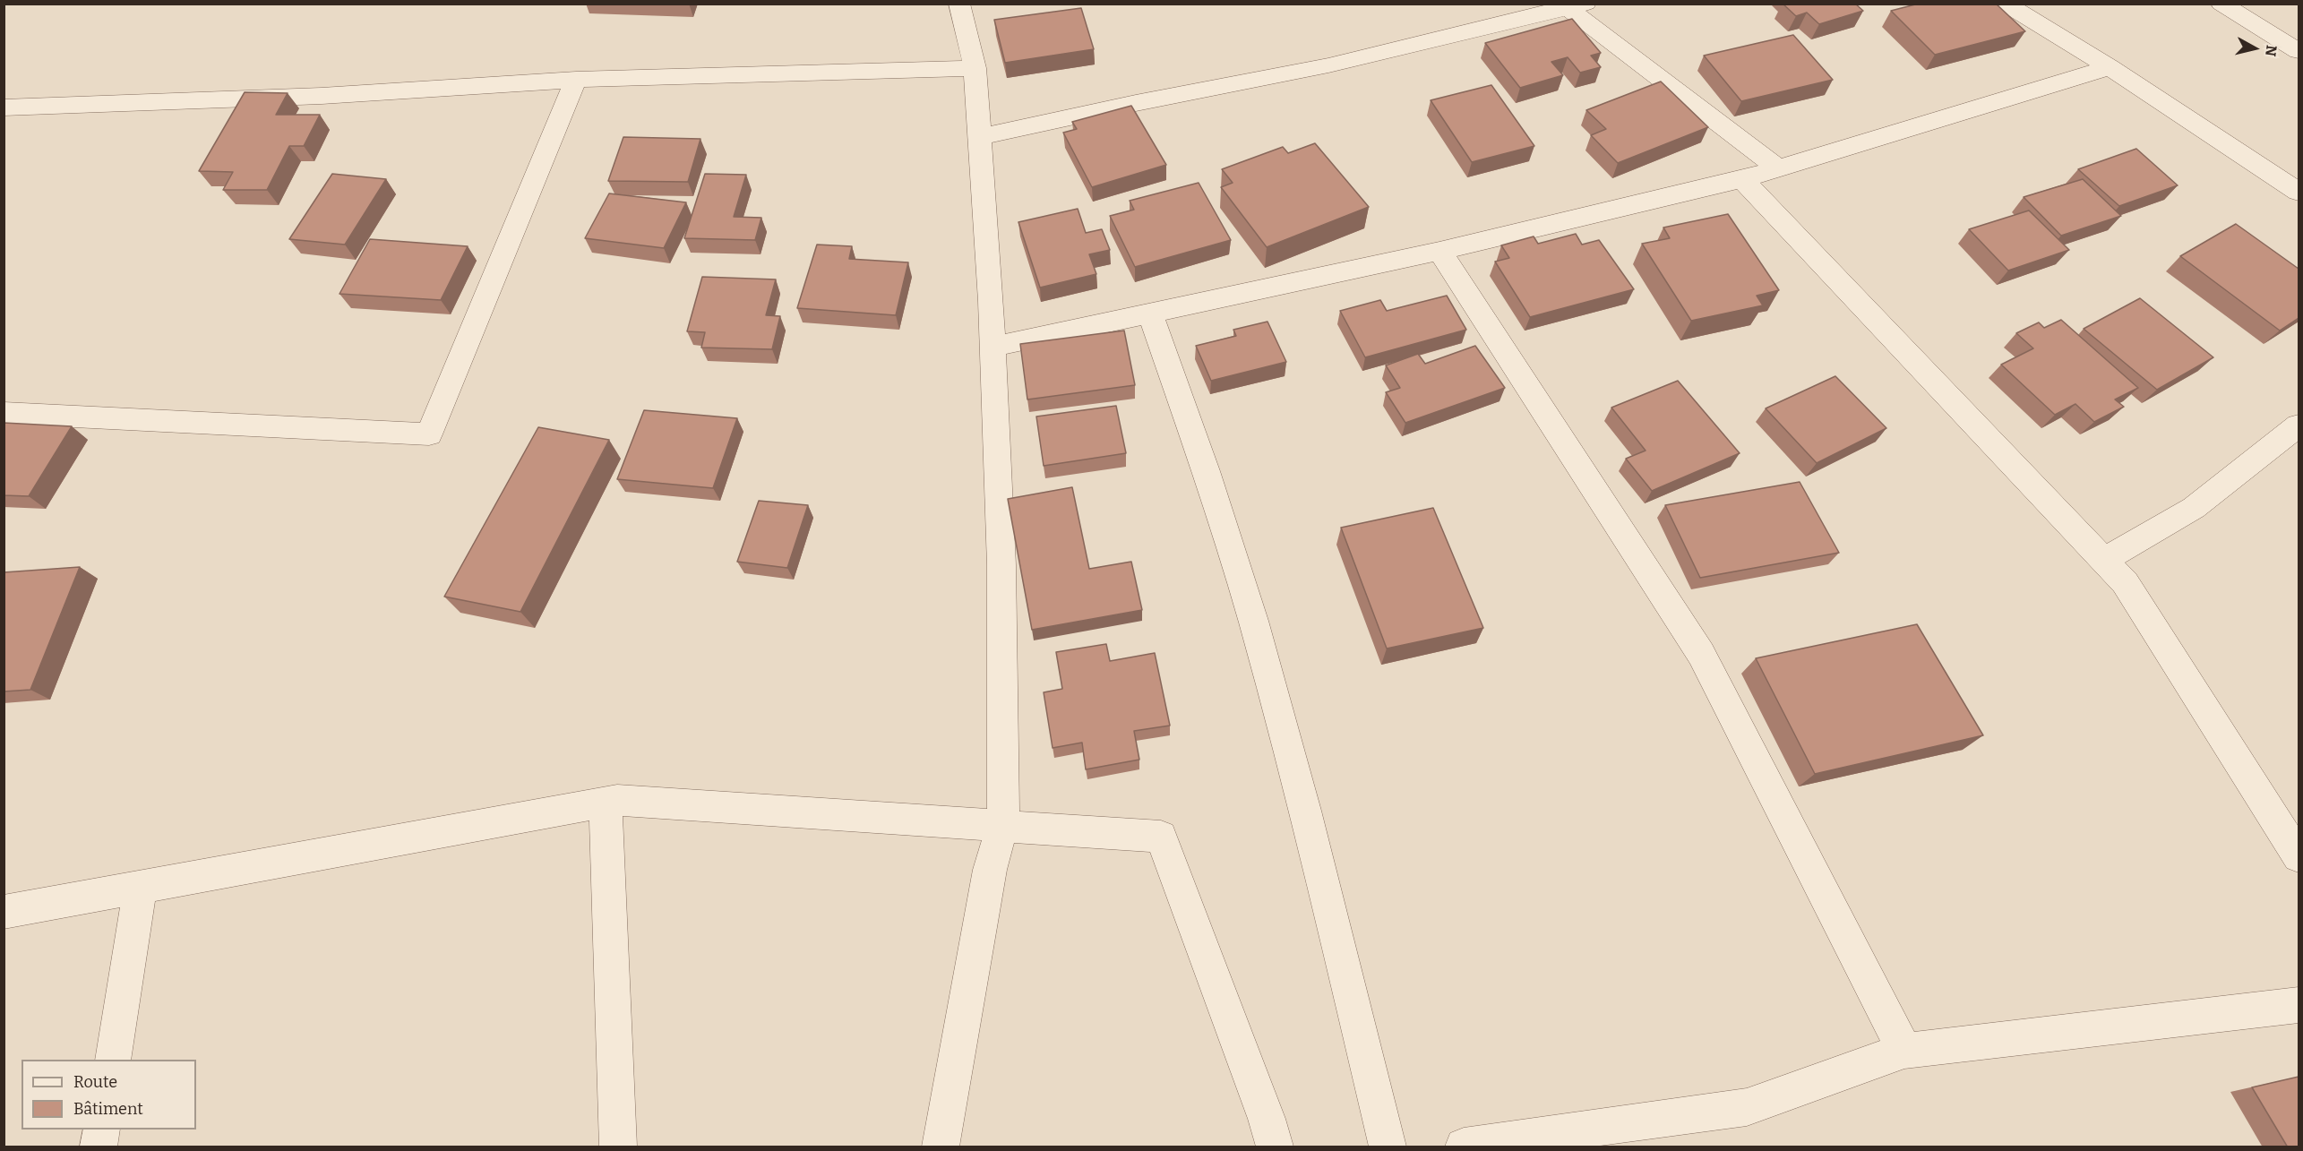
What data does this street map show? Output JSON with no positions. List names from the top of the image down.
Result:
{
  "legend": ["Route", "Bâtiment"],
  "north": "right"
}
